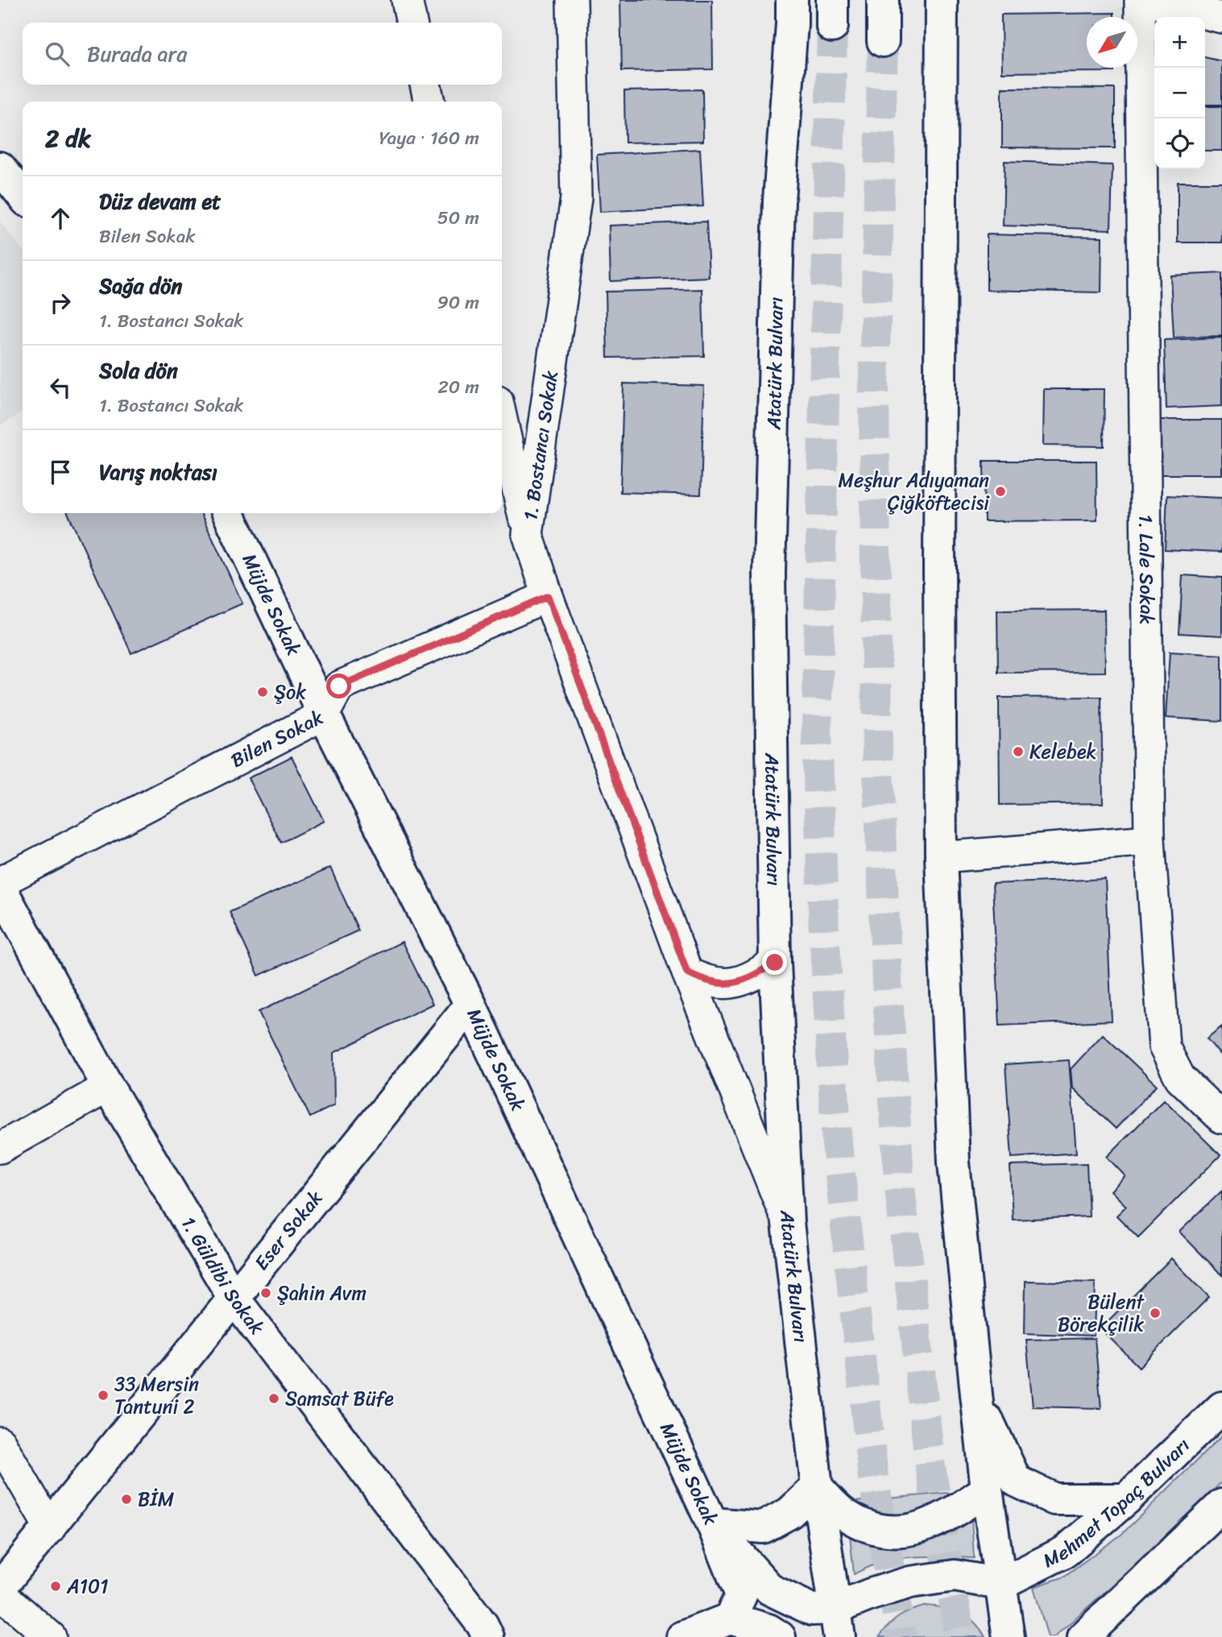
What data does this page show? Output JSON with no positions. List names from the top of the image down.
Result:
{
  "streets": {
    "main road": [
      "Atatürk Bulvarı",
      "Müjde Sokak",
      "Eser Sokak",
      "1. Güldibi Sokak",
      "Mehmet Topaç Bulvarı"
    ],
    "street": ["1. Bostancı Sokak", "1. Lale Sokak", "Bilen Sokak"]
  },
  "crossings": [
    ["Atatürk Bulvarı", "1. Bostancı Sokak"],
    ["1. Bostancı Sokak", "Bilen Sokak"],
    ["Müjde Sokak", "Bilen Sokak"],
    ["Müjde Sokak", "Eser Sokak"],
    ["Eser Sokak", "1. Güldibi Sokak"]
  ],
  "places": [
    "Meşhur Adıyaman Çiğköftecisi",
    "Şok",
    "Kelebek",
    "Şahin Avm",
    "Bülent Börekçilik",
    "33 Mersin Tantuni 2",
    "Samsat Büfe",
    "BİM",
    "A101"
  ],
  "north": "bottom left",
  "page": {
    "map_buttons": ["+", "−"],
    "search": "Burada ara",
    "heading": ["2 dk", "Yaya · 160 m"],
    "list": [
      ["Düz devam et", "Bilen Sokak", "50 m"],
      ["Sağa dön", "1. Bostancı Sokak", "90 m"],
      ["Sola dön", "1. Bostancı Sokak", "20 m"],
      "Varış noktası"
    ]
  }
}
